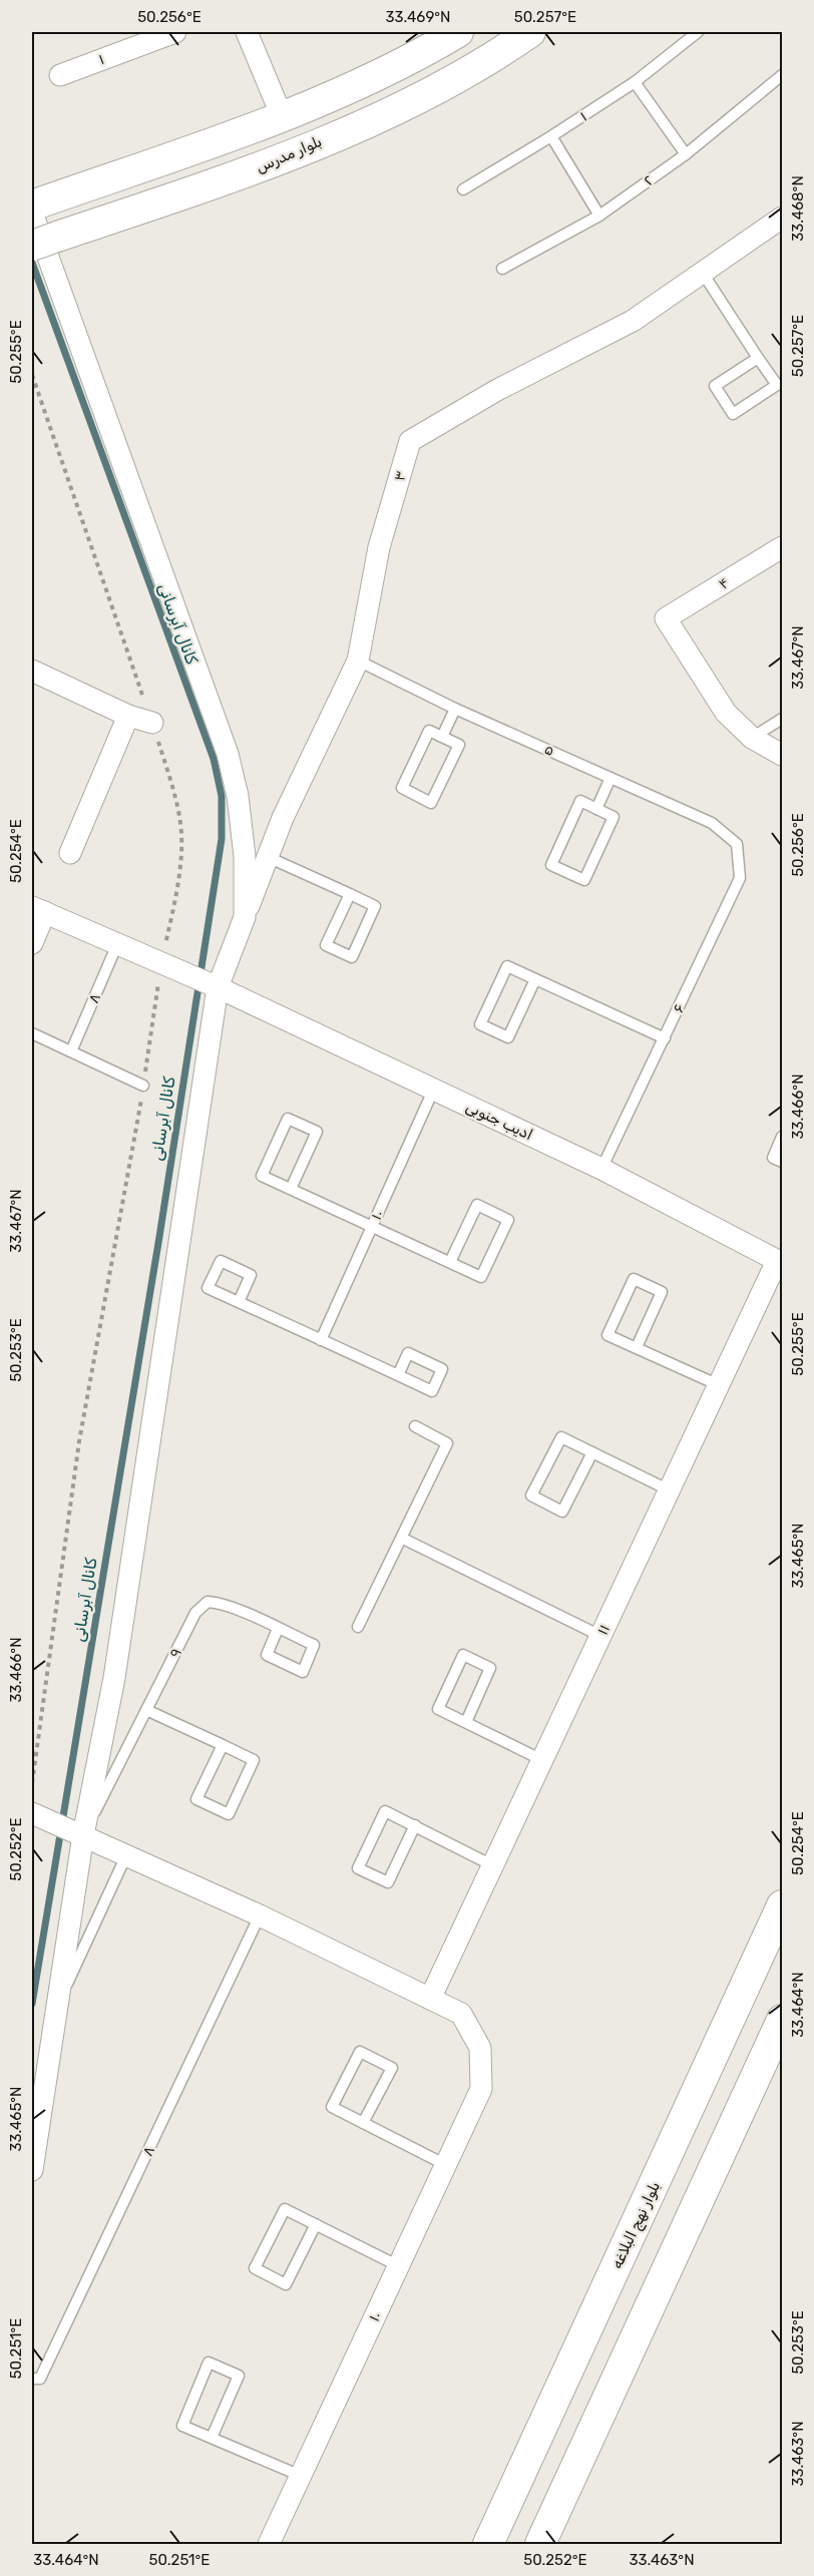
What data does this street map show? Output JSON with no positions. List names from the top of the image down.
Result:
{
  "streets": {
    "main road": ["بلوار مدرس", "بلوار نهج البلاغه"],
    "street": [
      "۱",
      "۳",
      "۴",
      "ادیب جنوبی",
      "۱۰",
      "۱۱"
    ],
    "lane": [
      "۲",
      "۵",
      "۸",
      "۶",
      "۹"
    ]
  },
  "crossings": [
    ["۳", "۵"],
    ["۳", "ادیب جنوبی"],
    ["۳", "۹"],
    ["۵", "۶"],
    ["۸", "ادیب جنوبی"],
    ["۶", "ادیب جنوبی"],
    ["ادیب جنوبی", "۱۰"],
    ["ادیب جنوبی", "۱۱"],
    ["۱۰", "۱۱"]
  ],
  "water": ["کانال آبرسانی"],
  "coordinates": [
    "50.256°E",
    "33.469°N",
    "50.257°E",
    "33.468°N",
    "50.255°E",
    "33.467°N",
    "50.254°E",
    "33.466°N",
    "50.253°E",
    "33.465°N",
    "50.252°E",
    "33.464°N",
    "50.251°E",
    "33.463°N"
  ]
}
